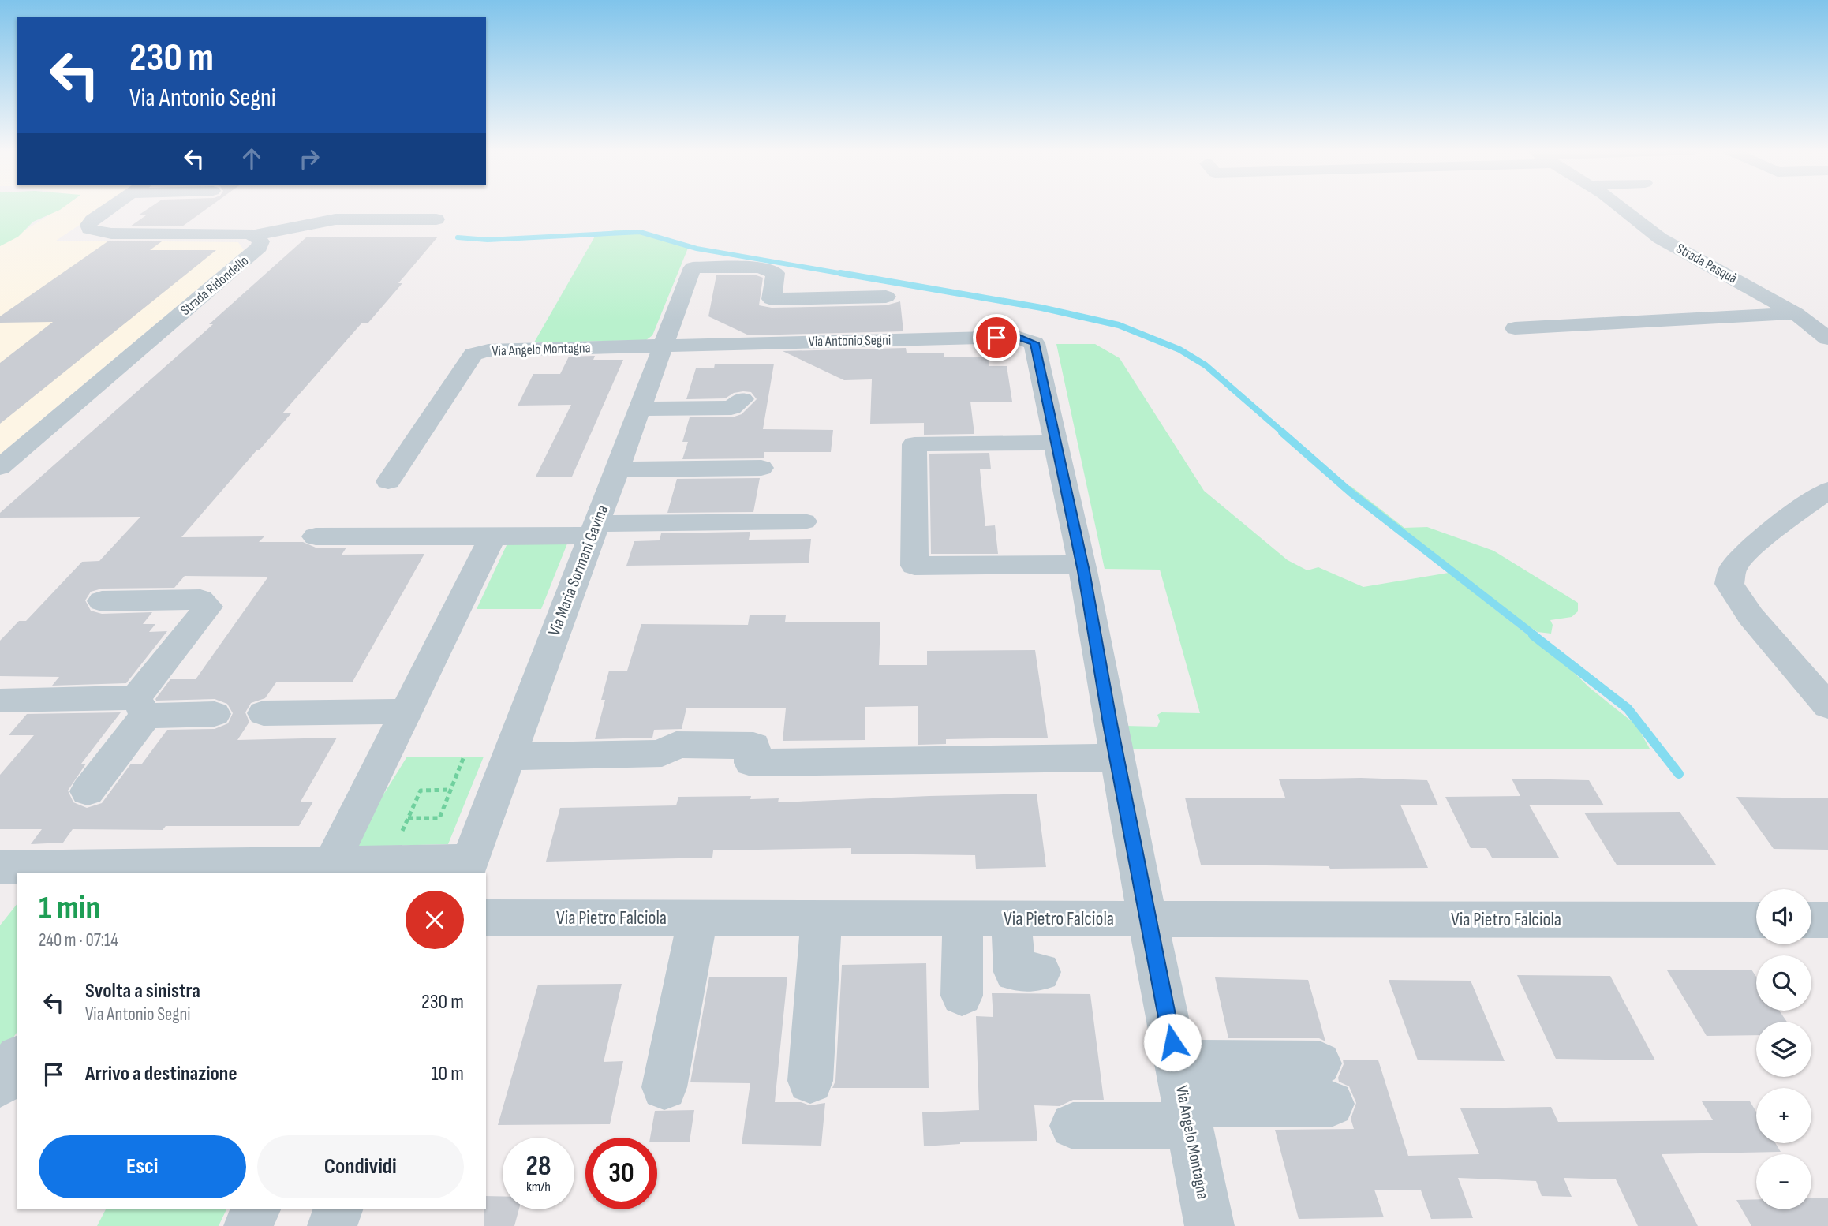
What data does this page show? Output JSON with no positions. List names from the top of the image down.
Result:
{
  "streets": {
    "street": [
      "Strada Pasquà",
      "Strada Ridondello",
      "Via Antonio Segni",
      "Via Angelo Montagna",
      "Via Maria Sormani Gavina",
      "Via Pietro Falciola"
    ]
  },
  "crossings": [
    ["Via Antonio Segni", "Via Angelo Montagna"],
    ["Via Antonio Segni", "Via Maria Sormani Gavina"],
    ["Via Angelo Montagna", "Via Maria Sormani Gavina"],
    ["Via Angelo Montagna", "Via Pietro Falciola"]
  ],
  "page": {
    "turn": ["230 m", "Via Antonio Segni"],
    "heading": ["1 min", "240 m · 07:14"],
    "map_buttons": ["+", "−"],
    "list": [
      {
        "name": "Svolta a sinistra",
        "note": "Via Antonio Segni",
        "value": "230 m"
      },
      {
        "name": "Arrivo a destinazione",
        "value": "10 m"
      }
    ],
    "buttons": ["Esci", "Condividi"],
    "speed": "28 km/h",
    "limit": "30"
  }
}
